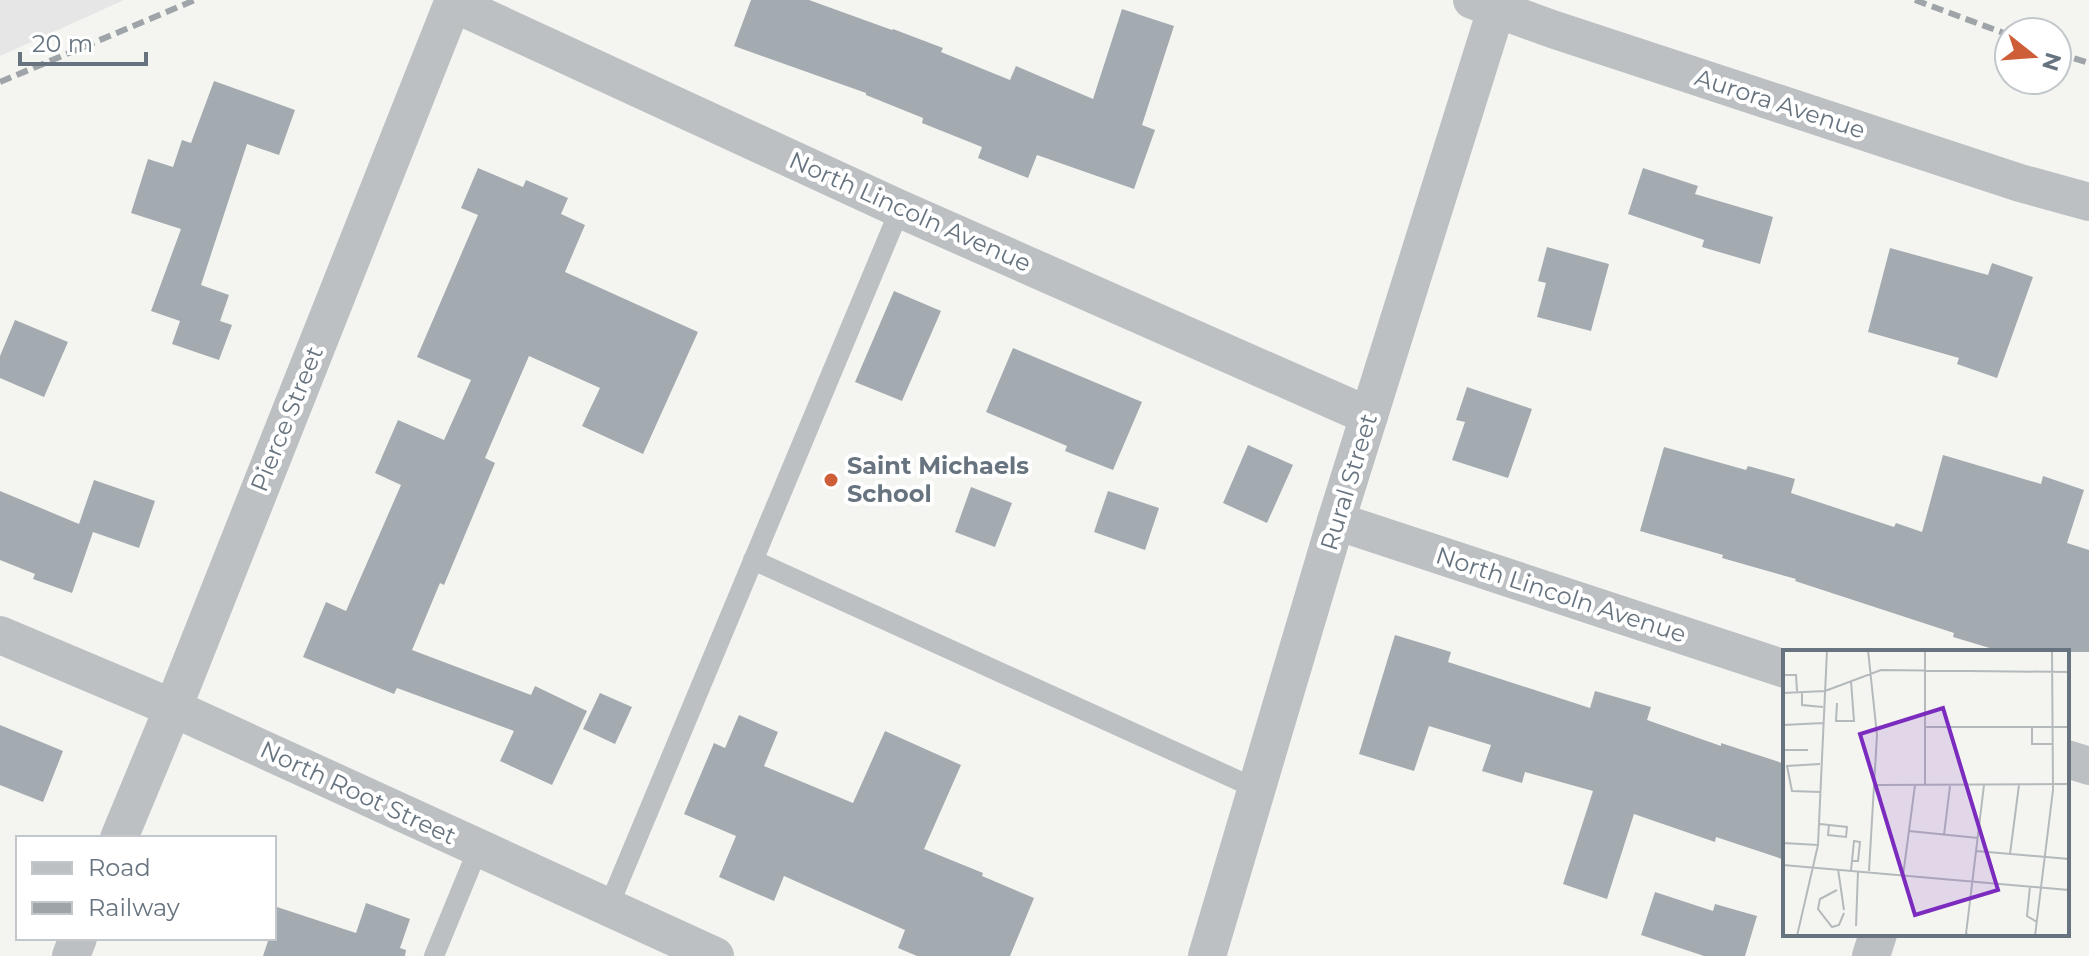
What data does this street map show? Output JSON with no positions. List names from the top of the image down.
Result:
{
  "streets": {
    "street": [
      "Aurora Avenue",
      "North Lincoln Avenue",
      "Pierce Street",
      "Rural Street",
      "North Root Street"
    ]
  },
  "crossings": [
    ["Aurora Avenue", "Rural Street"],
    ["North Lincoln Avenue", "Pierce Street"],
    ["North Lincoln Avenue", "Rural Street"],
    ["Pierce Street", "North Root Street"]
  ],
  "places": ["Saint Michaels School"],
  "legend": ["Road", "Railway"],
  "scale_bar": "20 m",
  "north": "right"
}
